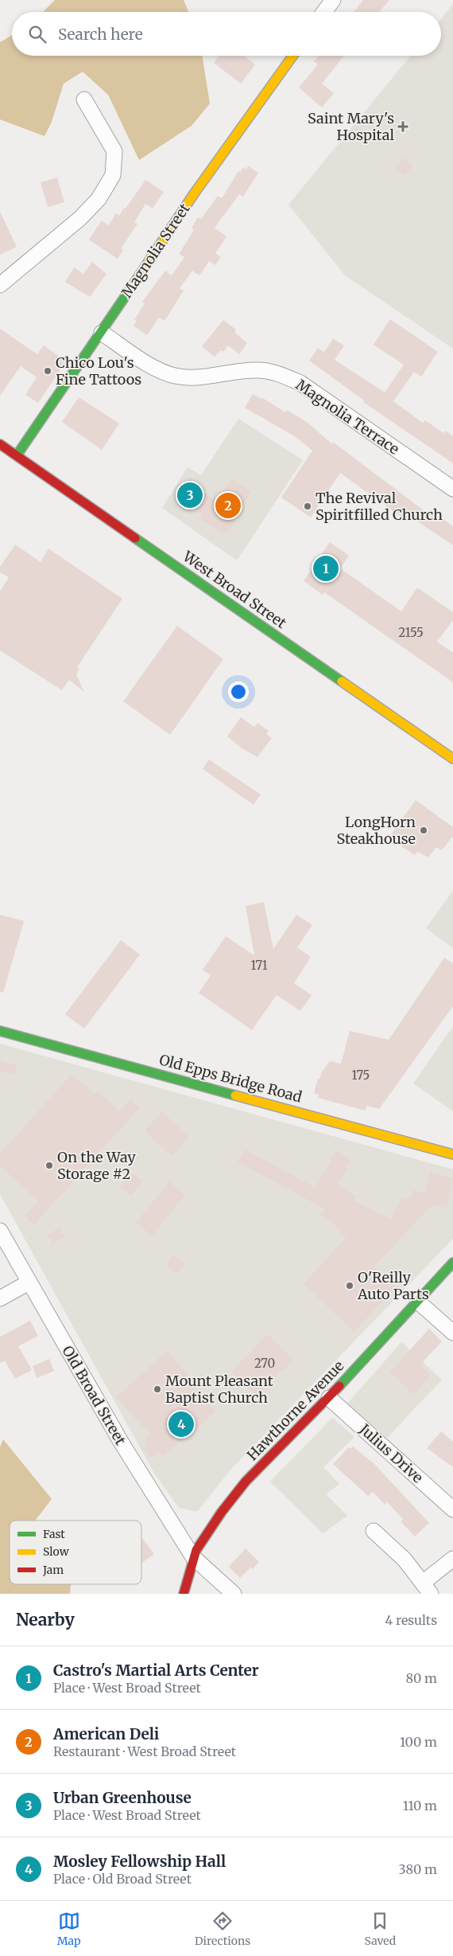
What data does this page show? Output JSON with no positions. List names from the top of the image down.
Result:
{
  "streets": {
    "main road": [
      "Magnolia Street",
      "West Broad Street",
      "Old Epps Bridge Road",
      "Hawthorne Avenue"
    ],
    "street": ["Magnolia Terrace", "Old Broad Street", "Julius Drive"]
  },
  "crossings": [
    ["Magnolia Street", "Magnolia Terrace"],
    ["Magnolia Street", "West Broad Street"],
    ["Old Broad Street", "Hawthorne Avenue"],
    ["Hawthorne Avenue", "Julius Drive"]
  ],
  "places": {
    "health": ["Saint Mary's Hospital"],
    "other": [
      "Chico Lou's Fine Tattoos",
      "The Revival Spiritfilled Church",
      "LongHorn Steakhouse",
      "On the Way Storage #2",
      "O'Reilly Auto Parts",
      "Mount Pleasant Baptist Church"
    ]
  },
  "house_numbers": [
    "2155",
    "171",
    "175",
    "270"
  ],
  "legend": ["Fast", "Slow", "Jam"],
  "page": {
    "search": "Search here",
    "pins": [
      "3",
      "2",
      "1",
      "4"
    ],
    "heading": ["Nearby", "4 results"],
    "list": [
      {
        "mark": "1",
        "name": "Castro's Martial Arts Center",
        "note": "Place · West Broad Street",
        "value": "80 m"
      },
      {
        "mark": "2",
        "name": "American Deli",
        "note": "Restaurant · West Broad Street",
        "value": "100 m"
      },
      {
        "mark": "3",
        "name": "Urban Greenhouse",
        "note": "Place · West Broad Street",
        "value": "110 m"
      },
      {
        "mark": "4",
        "name": "Mosley Fellowship Hall",
        "note": "Place · Old Broad Street",
        "value": "380 m"
      }
    ],
    "nav": ["Map", "Directions", "Saved"]
  }
}
